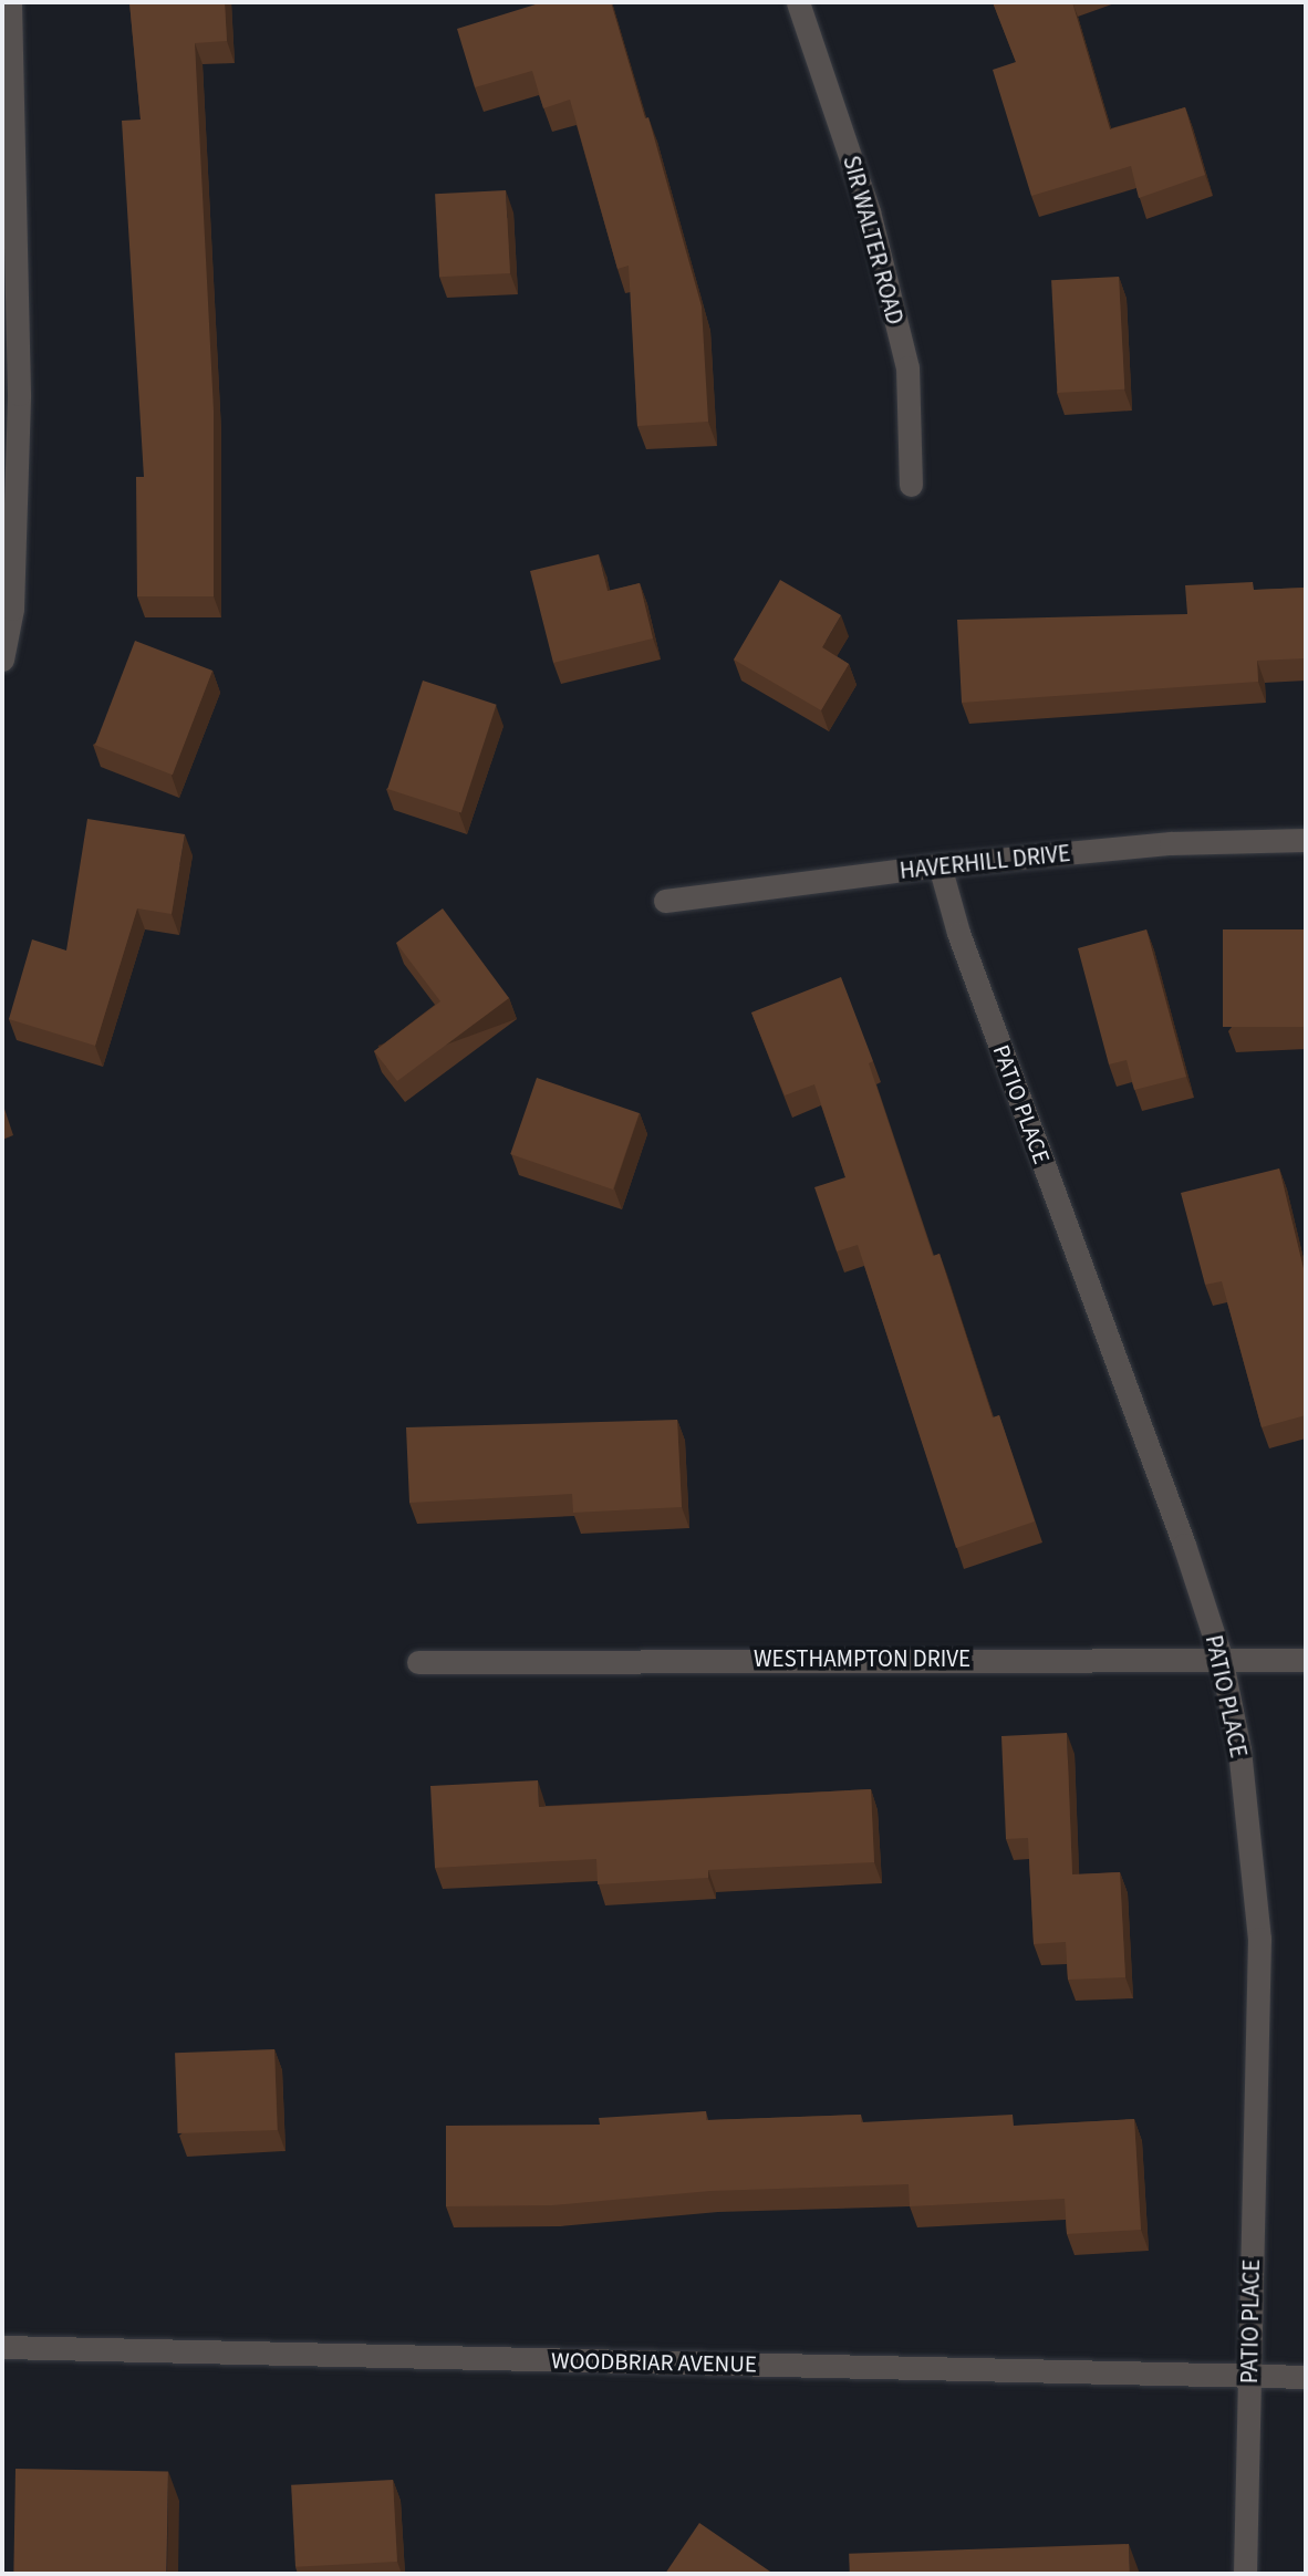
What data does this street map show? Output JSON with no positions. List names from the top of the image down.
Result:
{
  "streets": {
    "street": [
      "SIR WALTER ROAD",
      "HAVERHILL DRIVE",
      "PATIO PLACE",
      "WESTHAMPTON DRIVE",
      "WOODBRIAR AVENUE"
    ]
  },
  "crossings": [
    ["HAVERHILL DRIVE", "PATIO PLACE"],
    ["PATIO PLACE", "WESTHAMPTON DRIVE"],
    ["PATIO PLACE", "WOODBRIAR AVENUE"]
  ]
}
